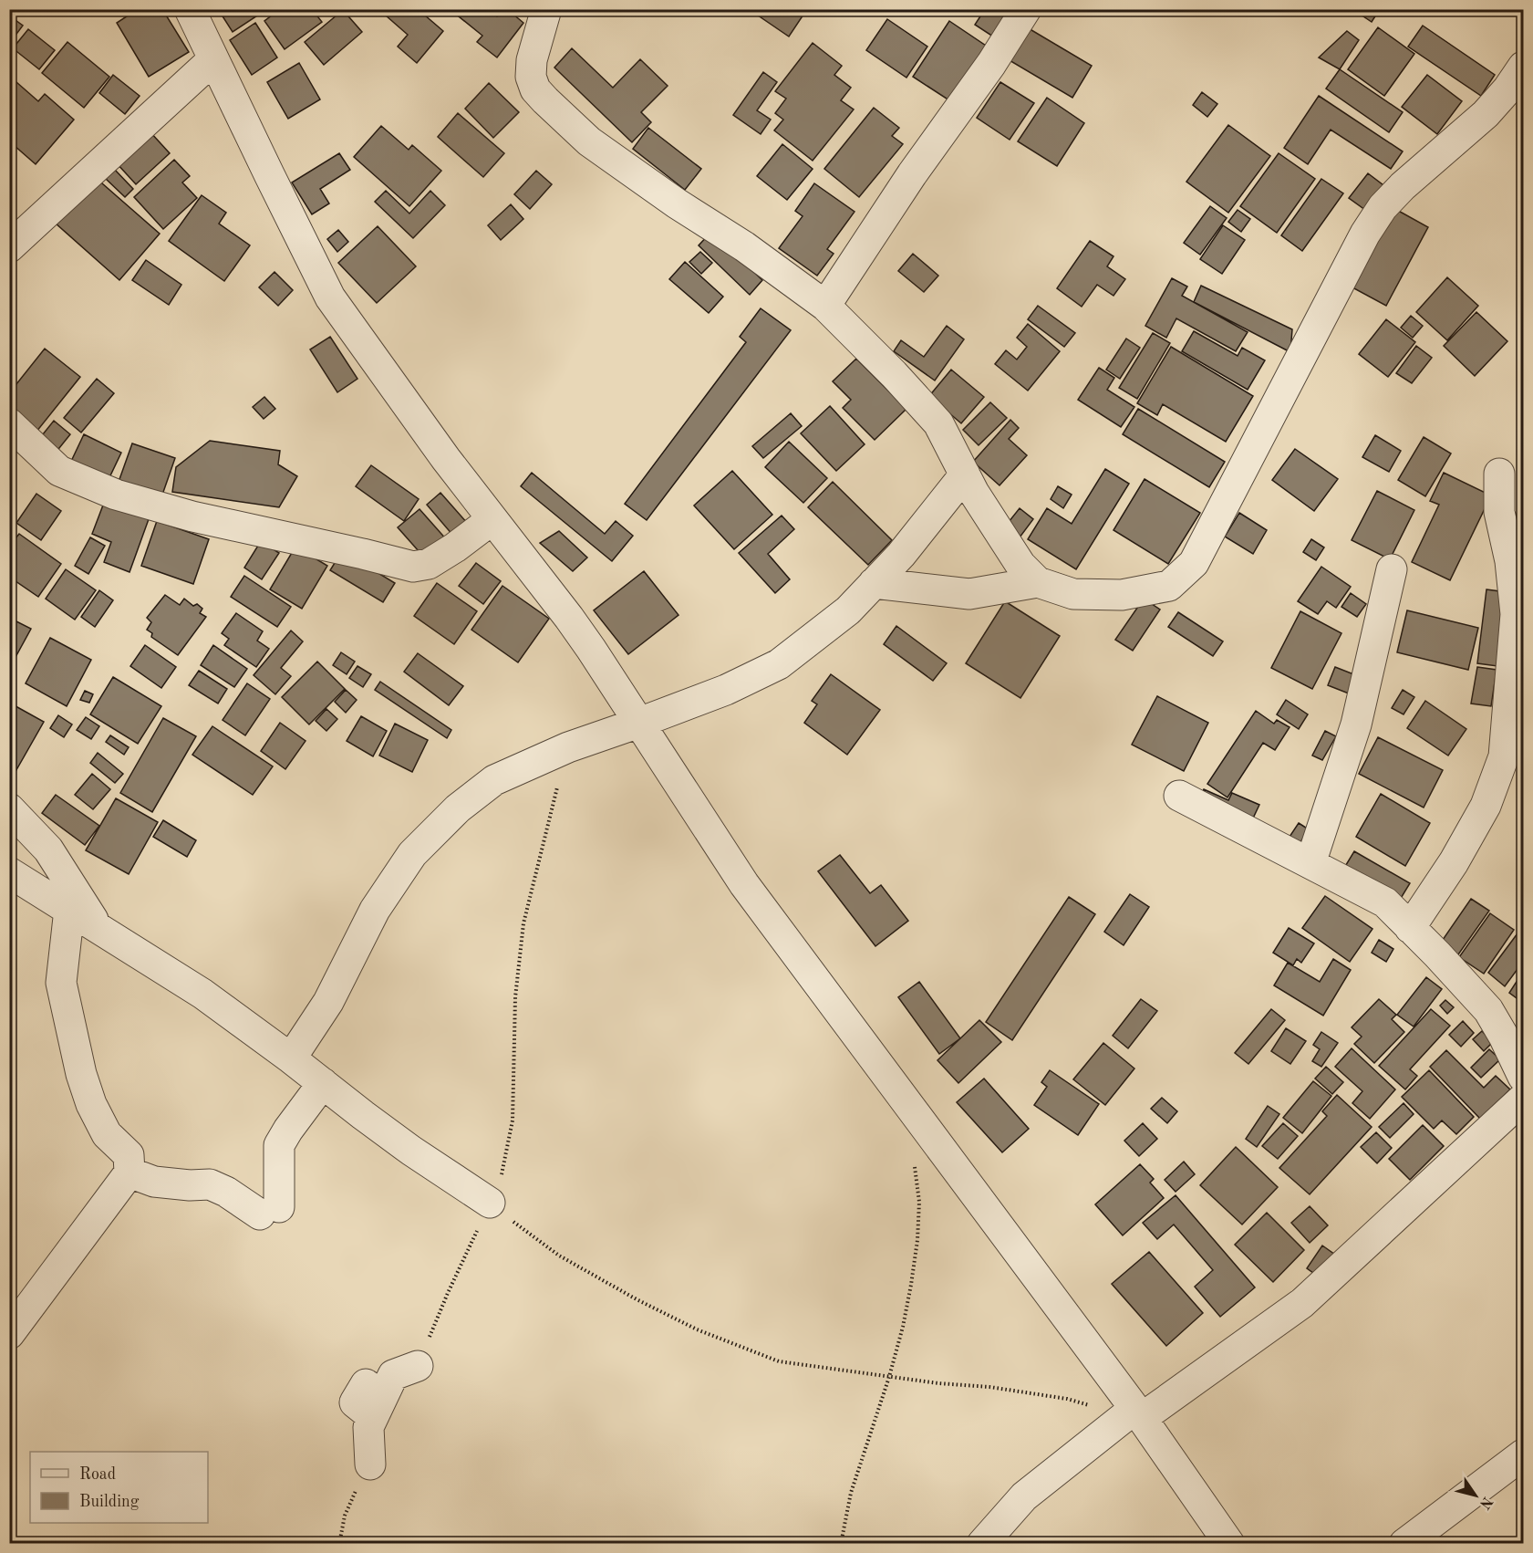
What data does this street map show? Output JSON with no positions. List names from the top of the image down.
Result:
{
  "legend": ["Road", "Building"],
  "north": "bottom right"
}
